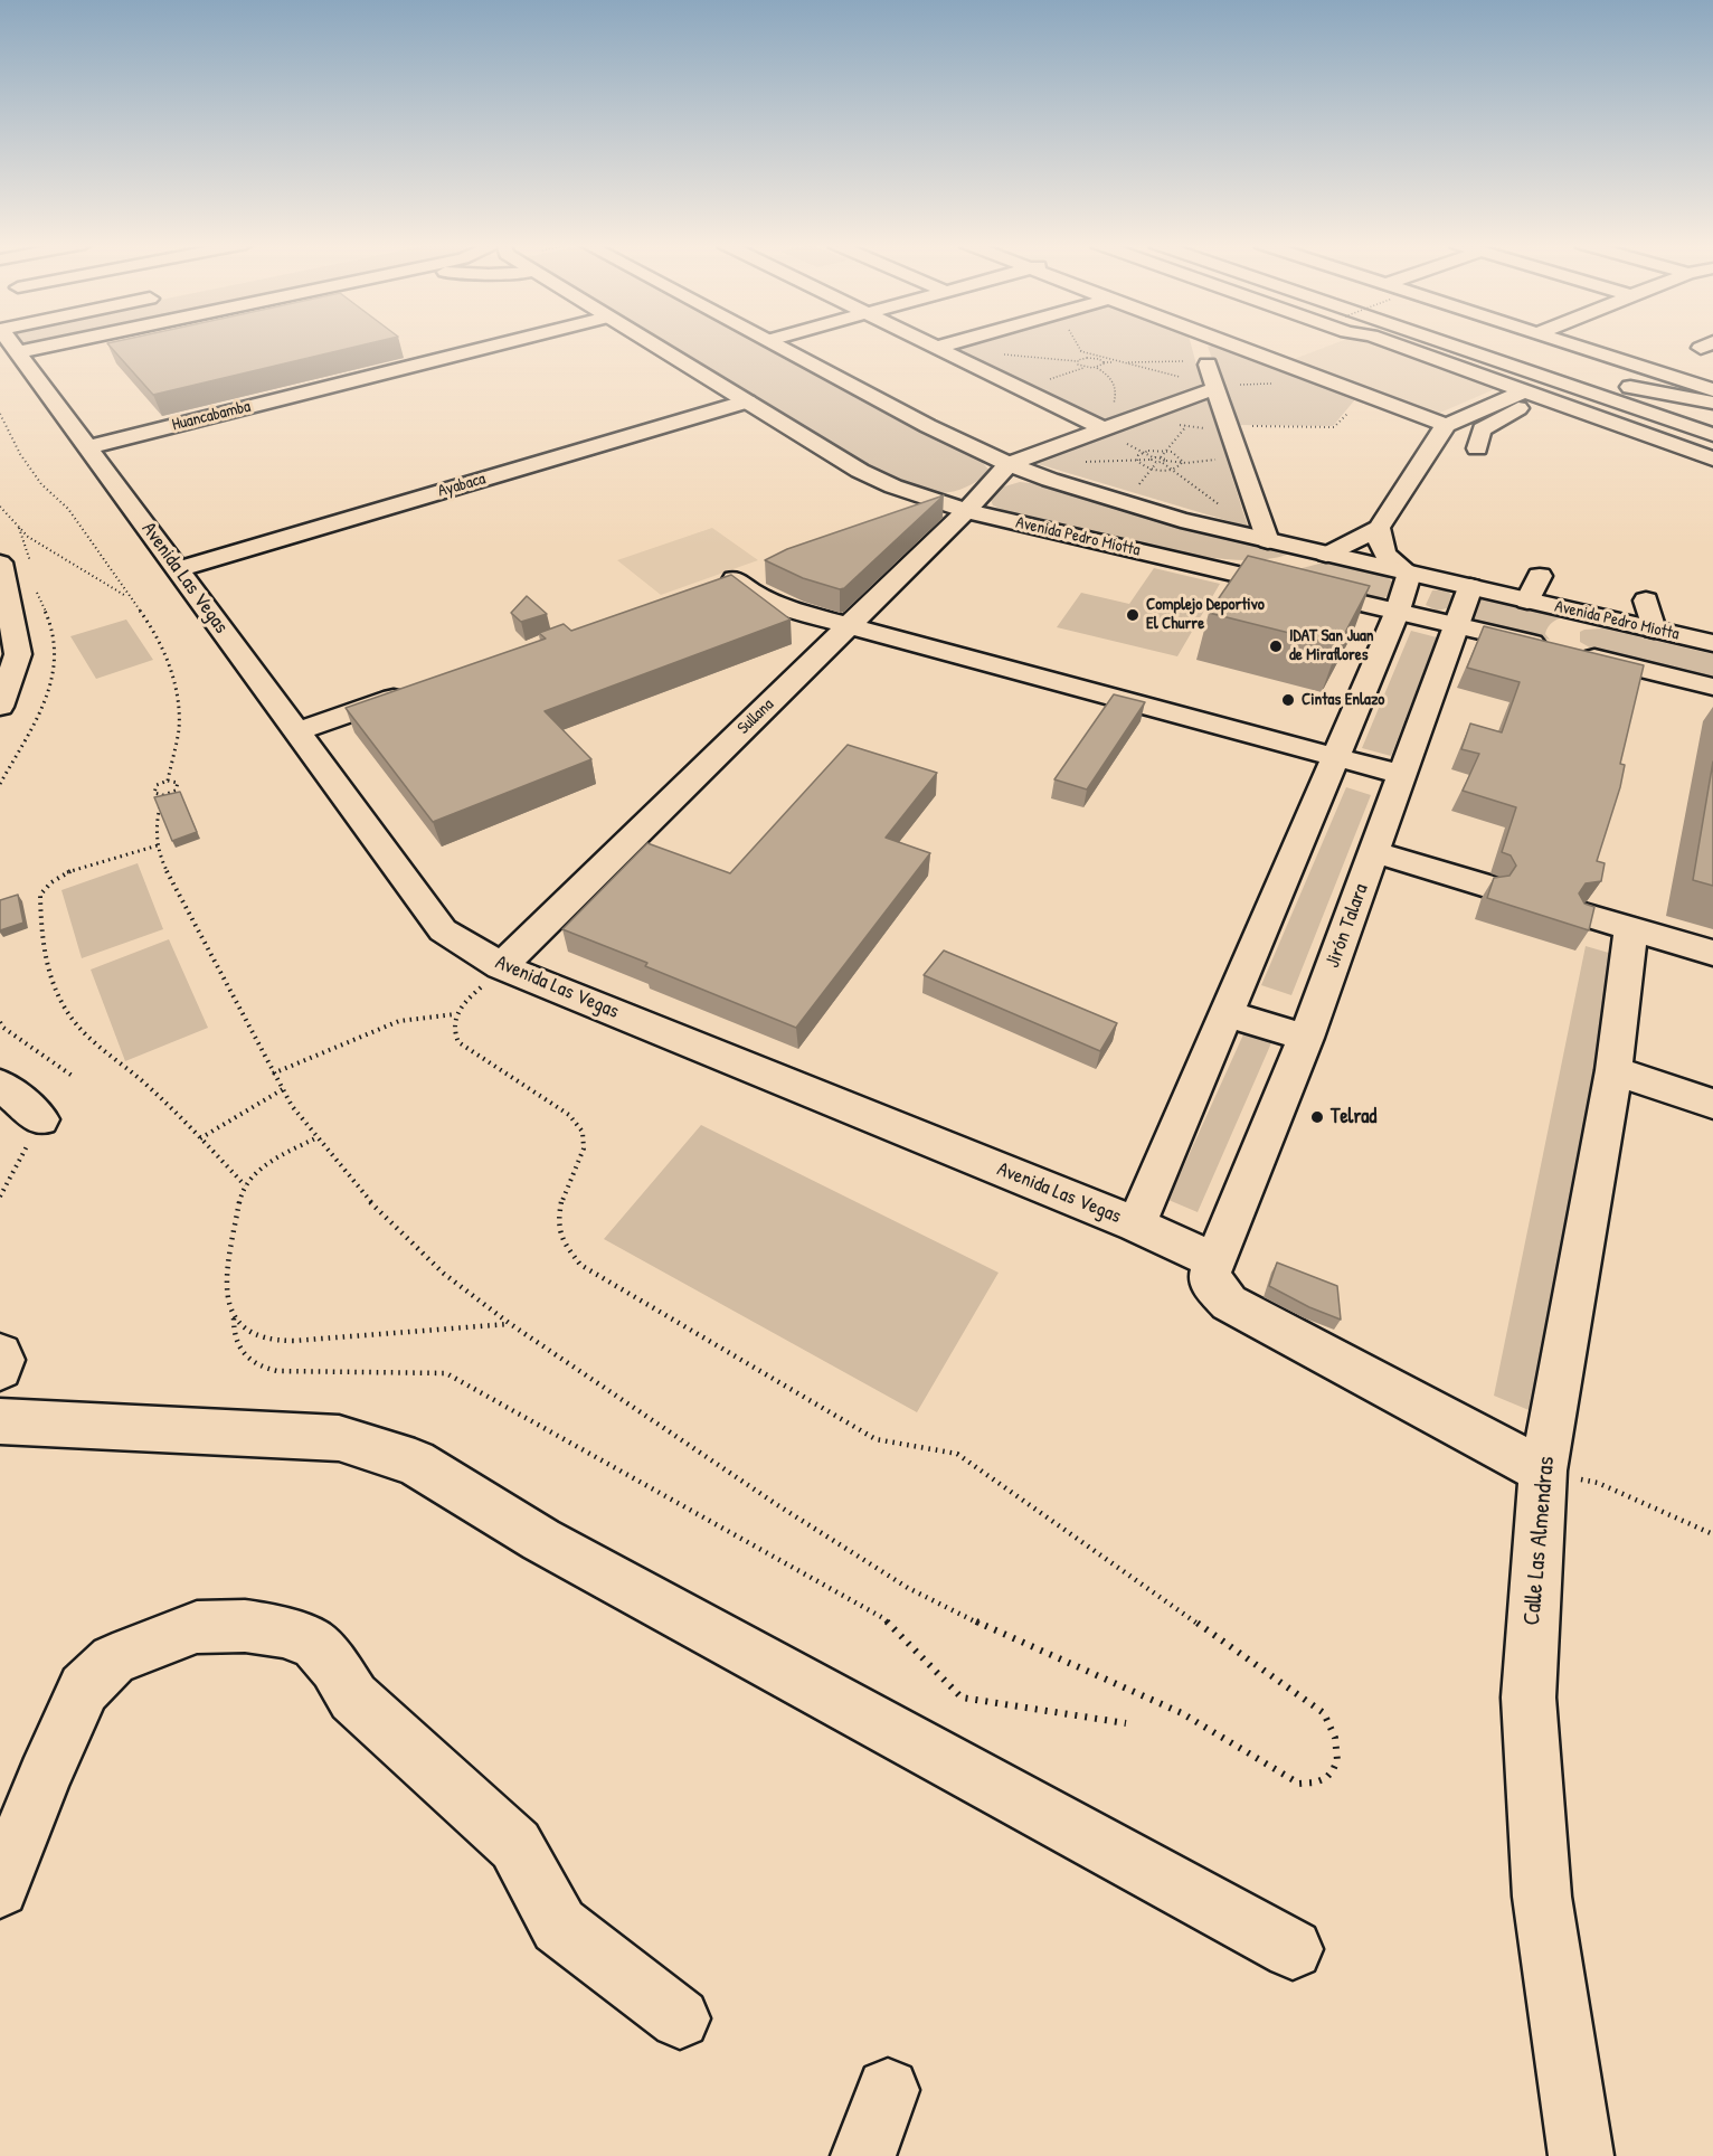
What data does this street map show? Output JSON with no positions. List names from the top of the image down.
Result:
{
  "streets": {
    "main road": [
      "Huancabamba",
      "Ayabaca",
      "Avenida Pedro Miotta",
      "Avenida Las Vegas",
      "Sullana",
      "Jirón Talara",
      "Calle Las Almendras"
    ]
  },
  "crossings": [
    ["Huancabamba", "Avenida Las Vegas"],
    ["Ayabaca", "Avenida Pedro Miotta"],
    ["Ayabaca", "Avenida Las Vegas"],
    ["Avenida Pedro Miotta", "Sullana"],
    ["Avenida Pedro Miotta", "Jirón Talara"],
    ["Avenida Las Vegas", "Sullana"],
    ["Avenida Las Vegas", "Jirón Talara"]
  ],
  "places": [
    "Complejo Deportivo El Churre",
    "IDAT San Juan de Miraflores",
    "Cintas Enlazo",
    "Telrad"
  ]
}
